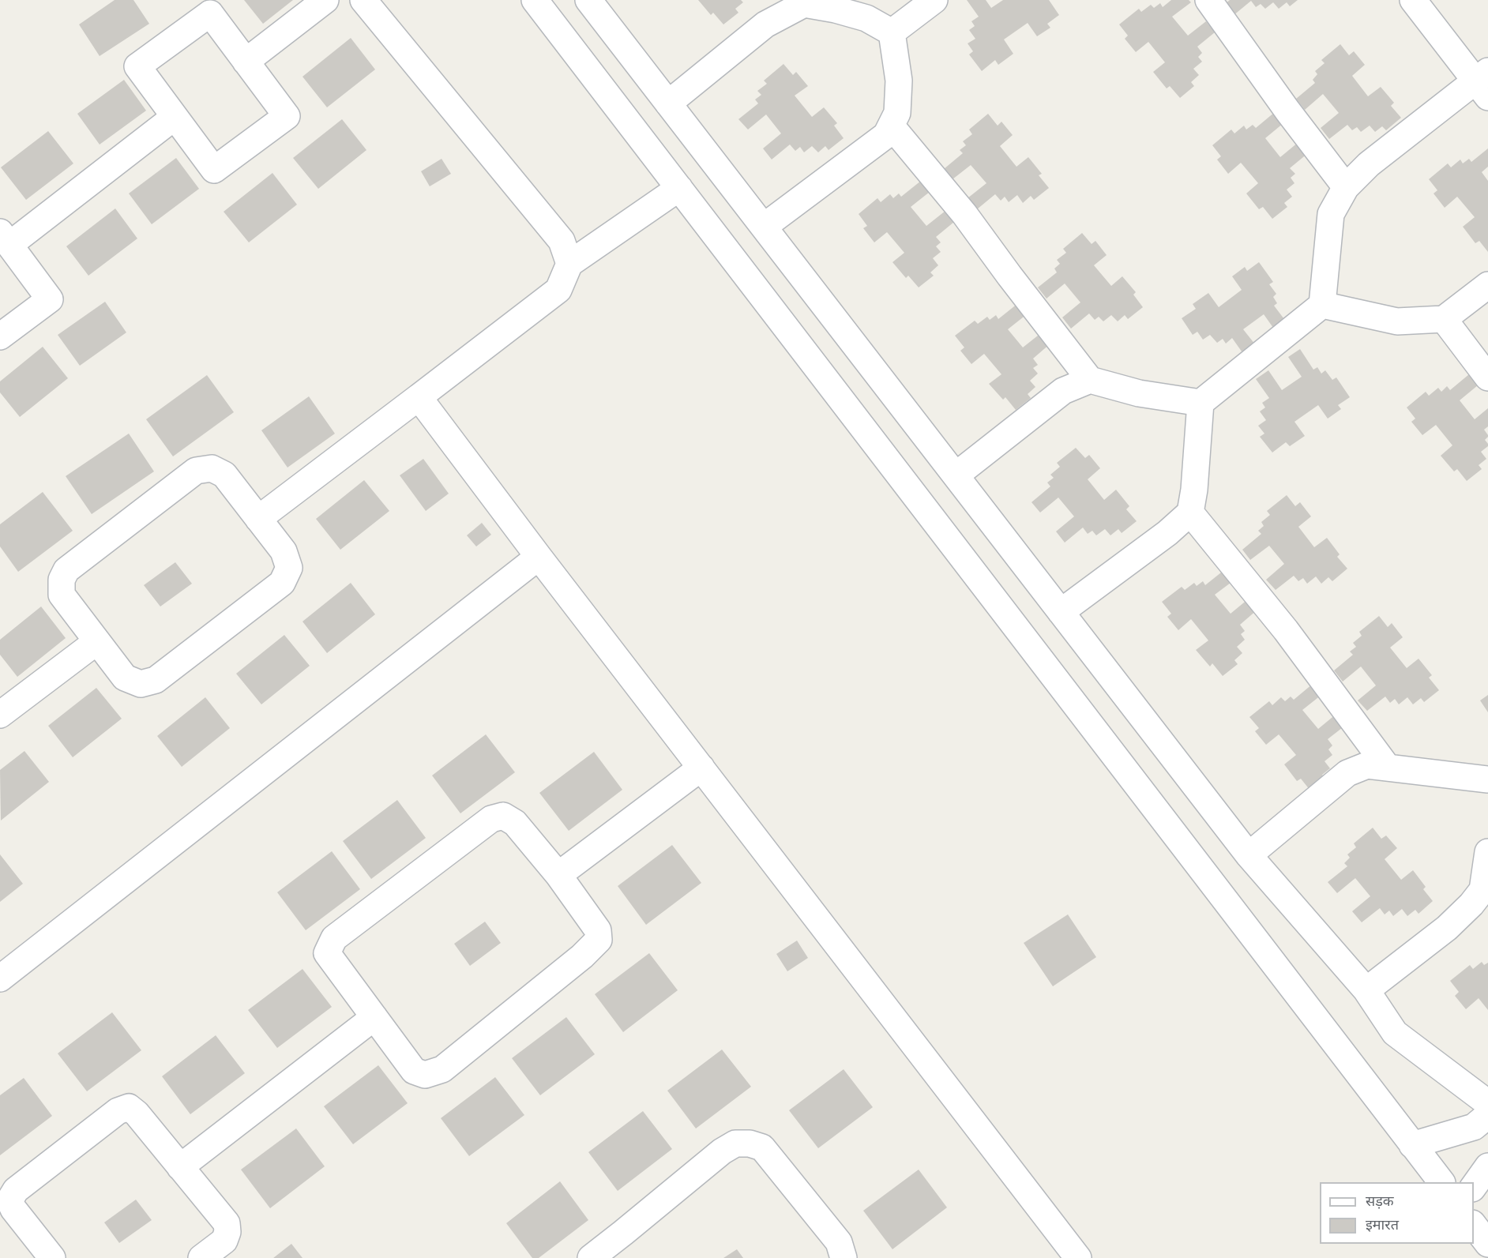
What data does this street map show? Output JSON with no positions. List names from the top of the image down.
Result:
{
  "legend": ["सड़क", "इमारत"]
}
